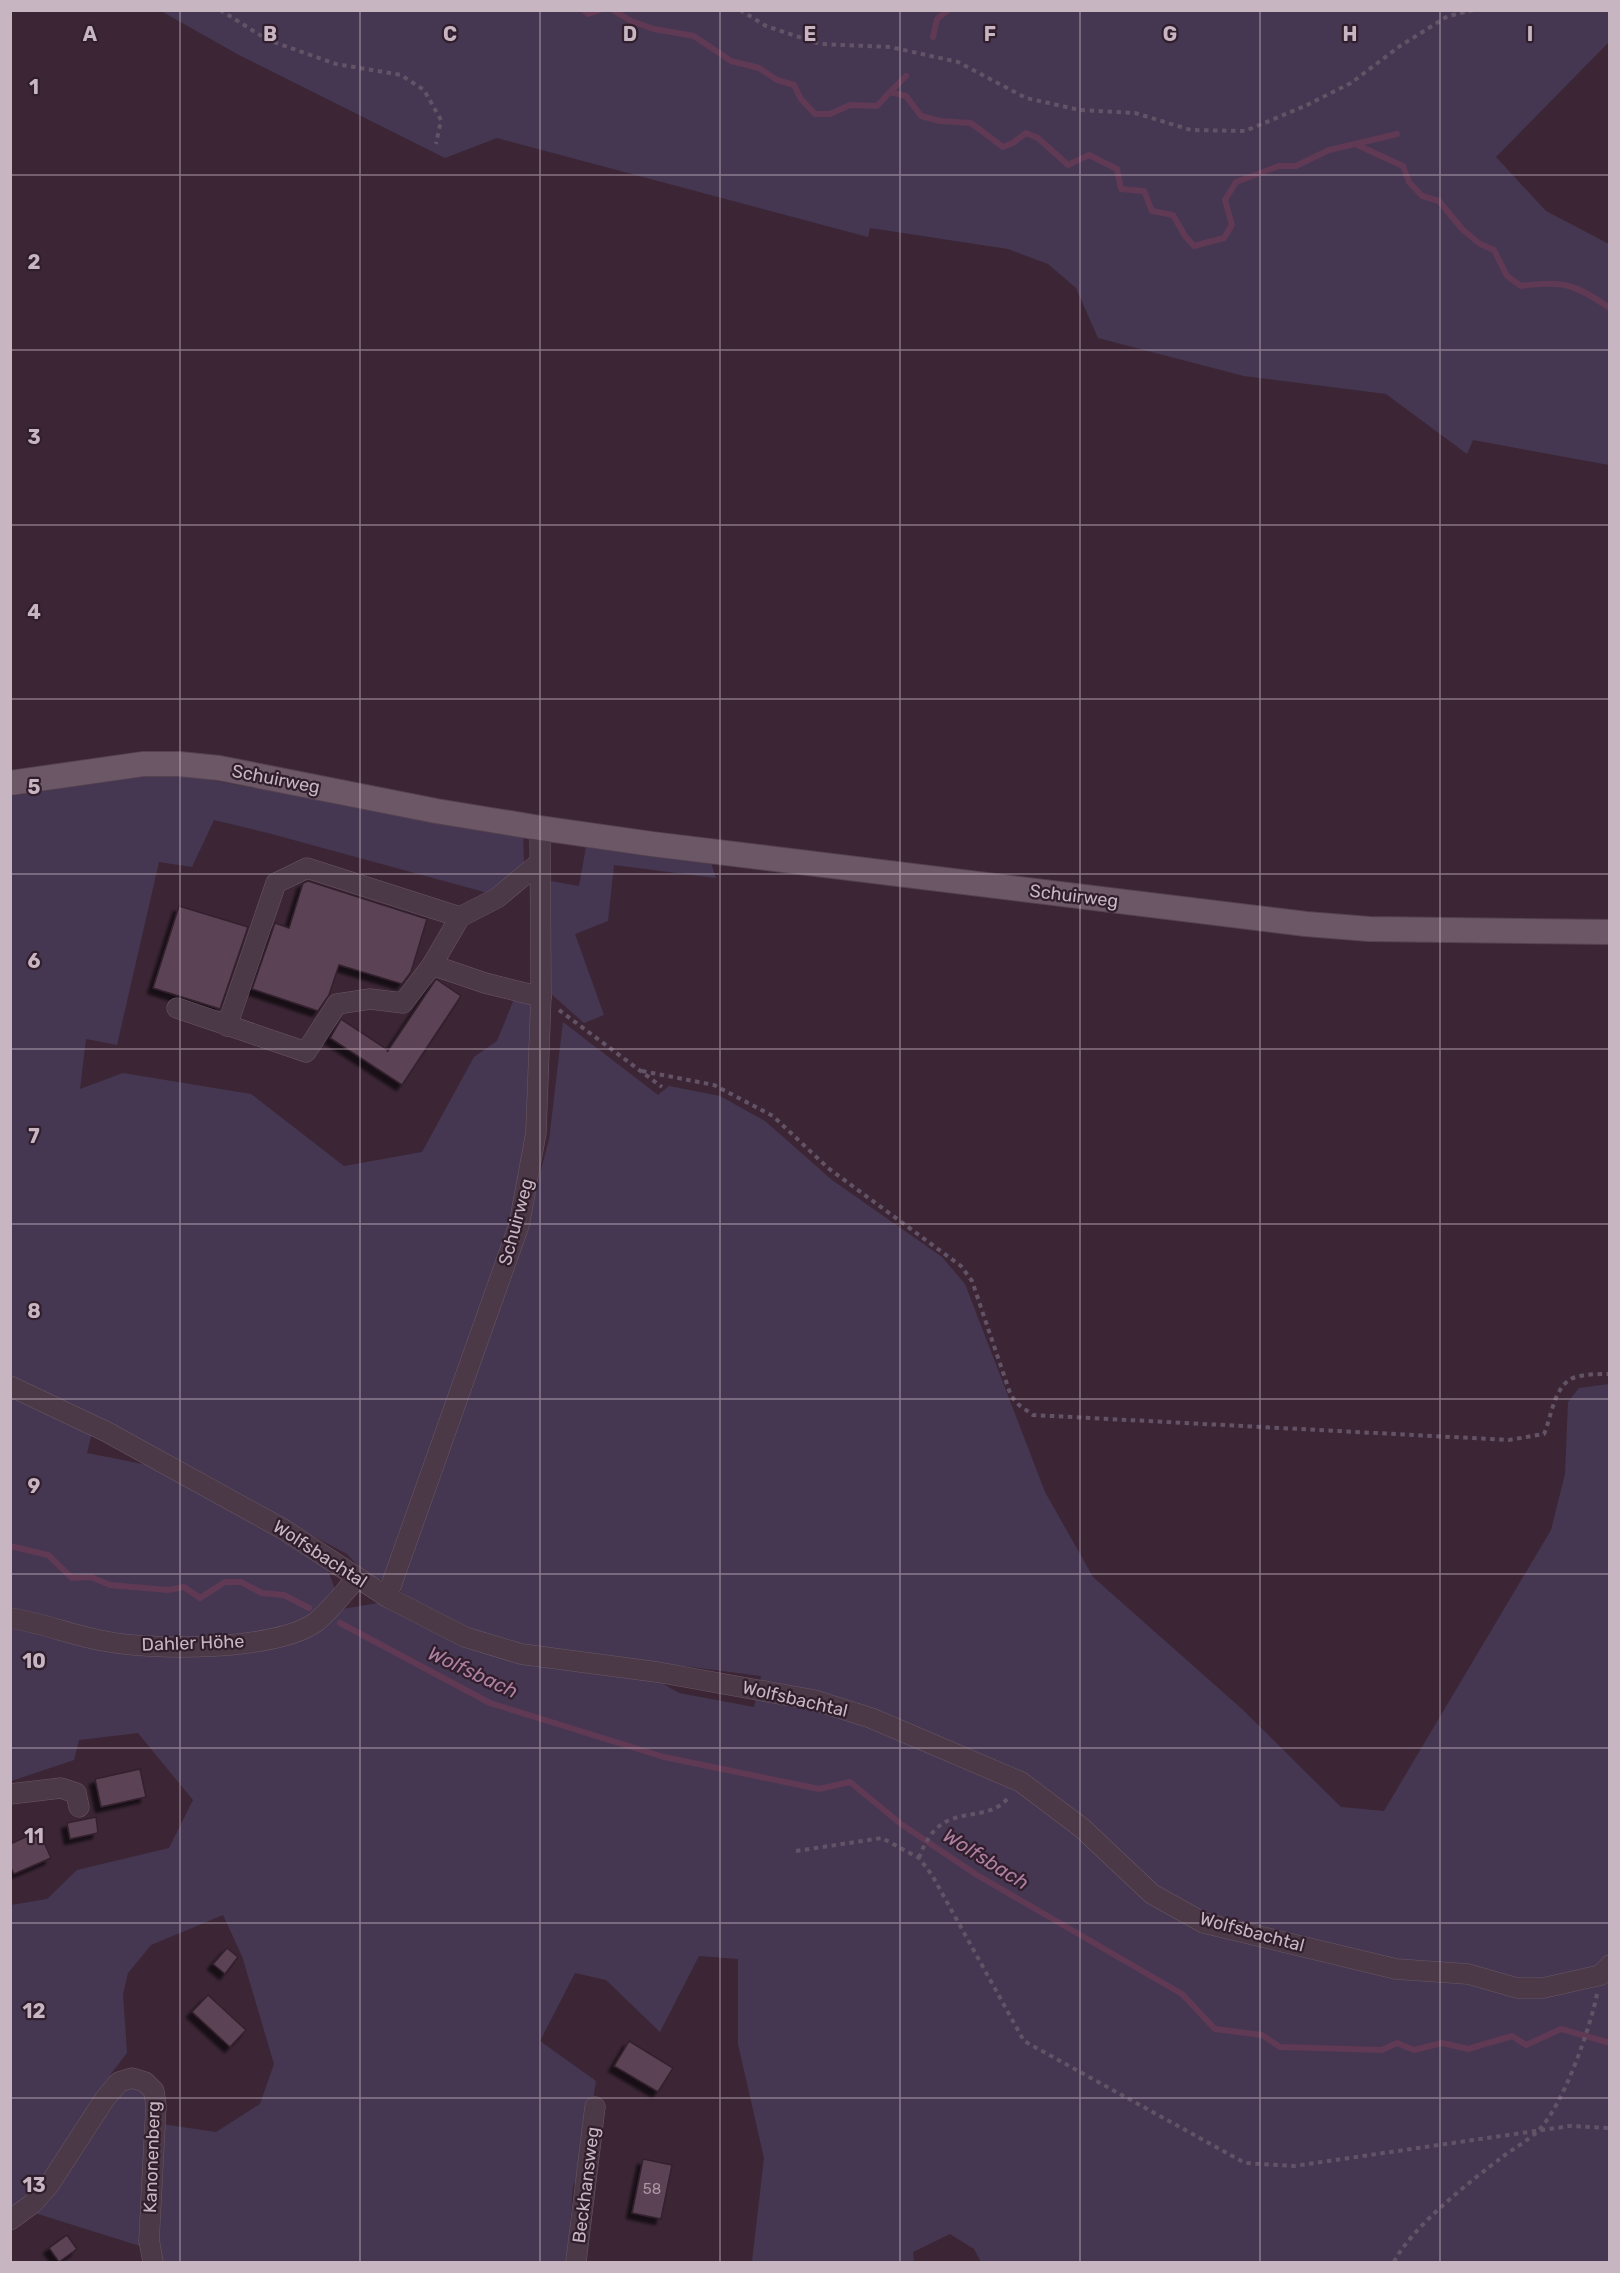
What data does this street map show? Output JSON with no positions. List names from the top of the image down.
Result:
{
  "streets": {
    "main road": ["Schuirweg"],
    "street": [
      "Wolfsbachtal",
      "Dahler Höhe",
      "Kanonenberg",
      "Beckhansweg"
    ]
  },
  "crossings": [
    ["Schuirweg", "Wolfsbachtal"],
    ["Wolfsbachtal", "Dahler Höhe"]
  ],
  "water": ["Wolfsbach"],
  "house_numbers": ["58"],
  "grid": {
    "columns": [
      "A",
      "B",
      "C",
      "D",
      "E",
      "F",
      "G",
      "H",
      "I"
    ],
    "rows": [
      "1",
      "2",
      "3",
      "4",
      "5",
      "6",
      "7",
      "8",
      "9",
      "10",
      "11",
      "12",
      "13"
    ]
  }
}
